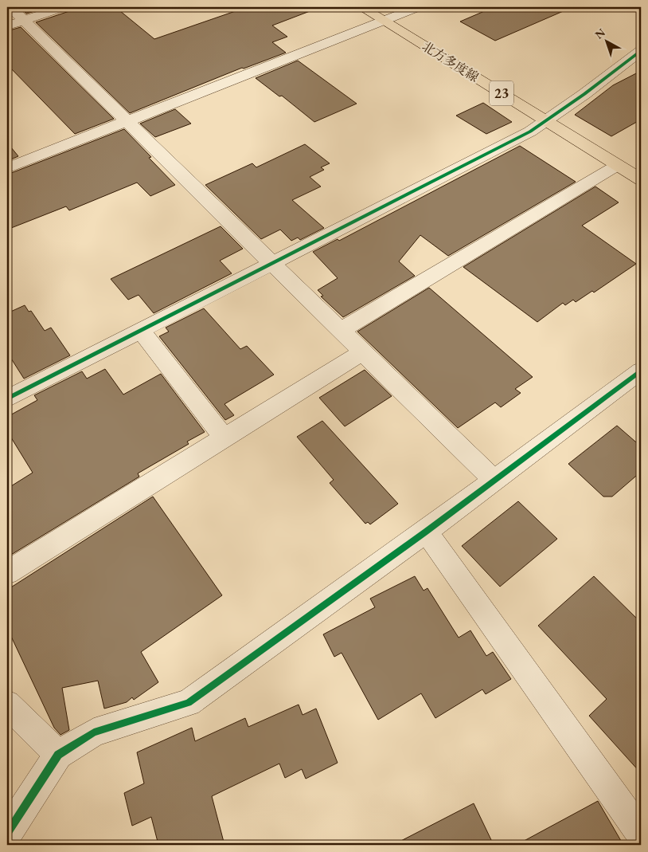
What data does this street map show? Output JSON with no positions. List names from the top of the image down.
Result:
{
  "streets": {
    "main road": ["北方多度線", "23"]
  },
  "north": "top left"
}
